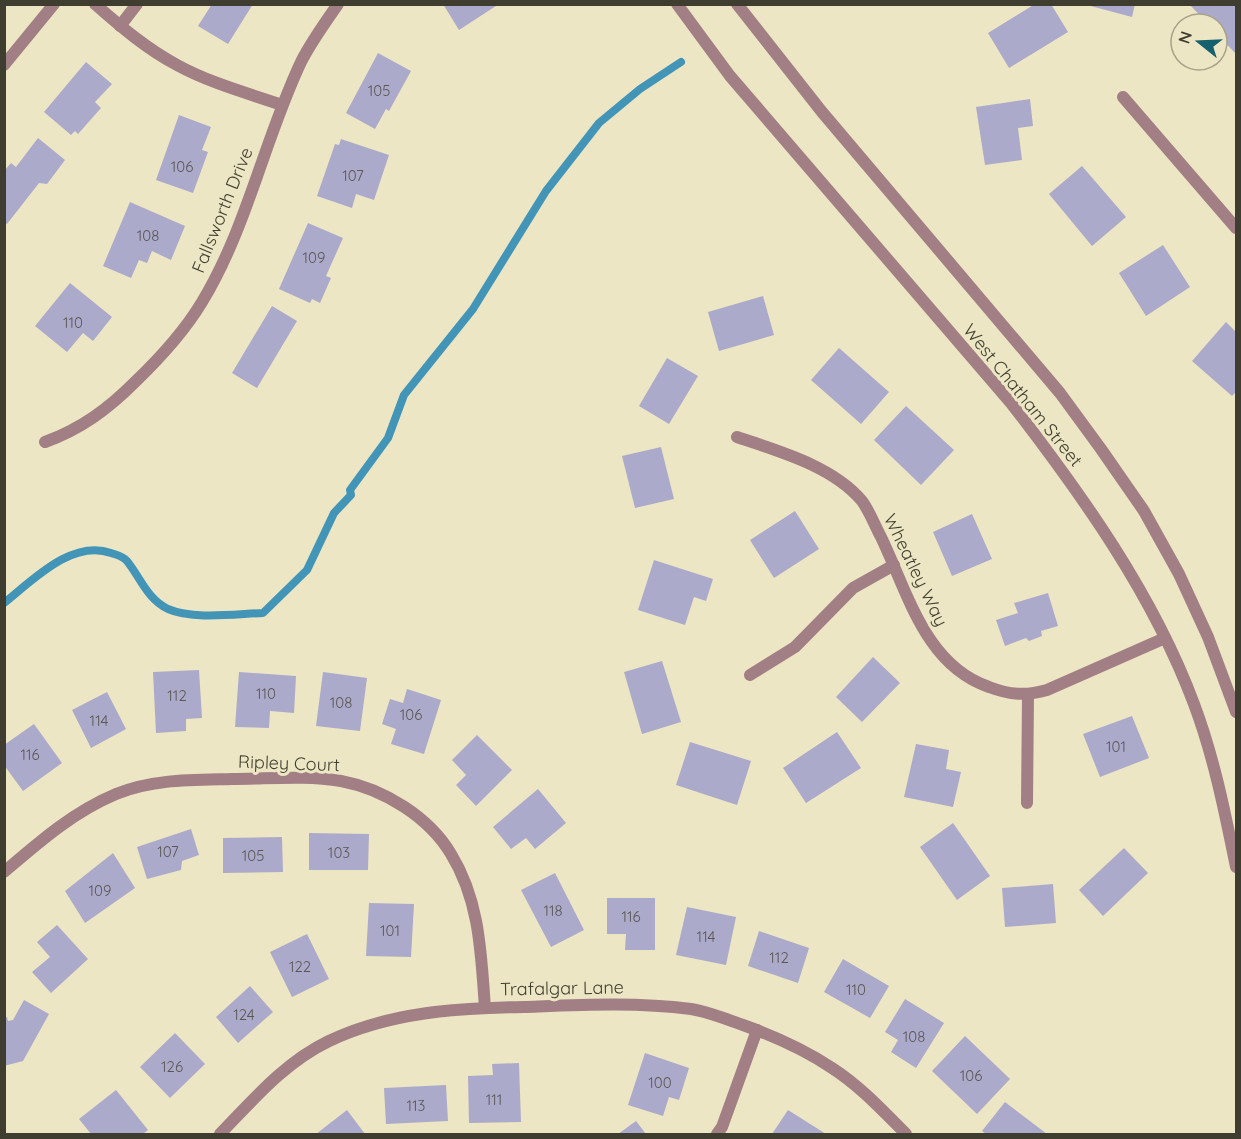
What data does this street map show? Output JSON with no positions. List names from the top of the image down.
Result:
{
  "streets": {
    "street": [
      "Fallsworth Drive",
      "West Chatham Street",
      "Wheatley Way",
      "Ripley Court",
      "Trafalgar Lane"
    ]
  },
  "crossings": [
    ["West Chatham Street", "Wheatley Way"],
    ["Ripley Court", "Trafalgar Lane"]
  ],
  "house_numbers": [
    "105",
    "106",
    "107",
    "108",
    "109",
    "110",
    "110",
    "112",
    "108",
    "106",
    "114",
    "101",
    "116",
    "107",
    "103",
    "105",
    "109",
    "118",
    "116",
    "101",
    "114",
    "112",
    "122",
    "110",
    "124",
    "108",
    "126",
    "106",
    "100",
    "111",
    "113"
  ],
  "north": "left"
}
